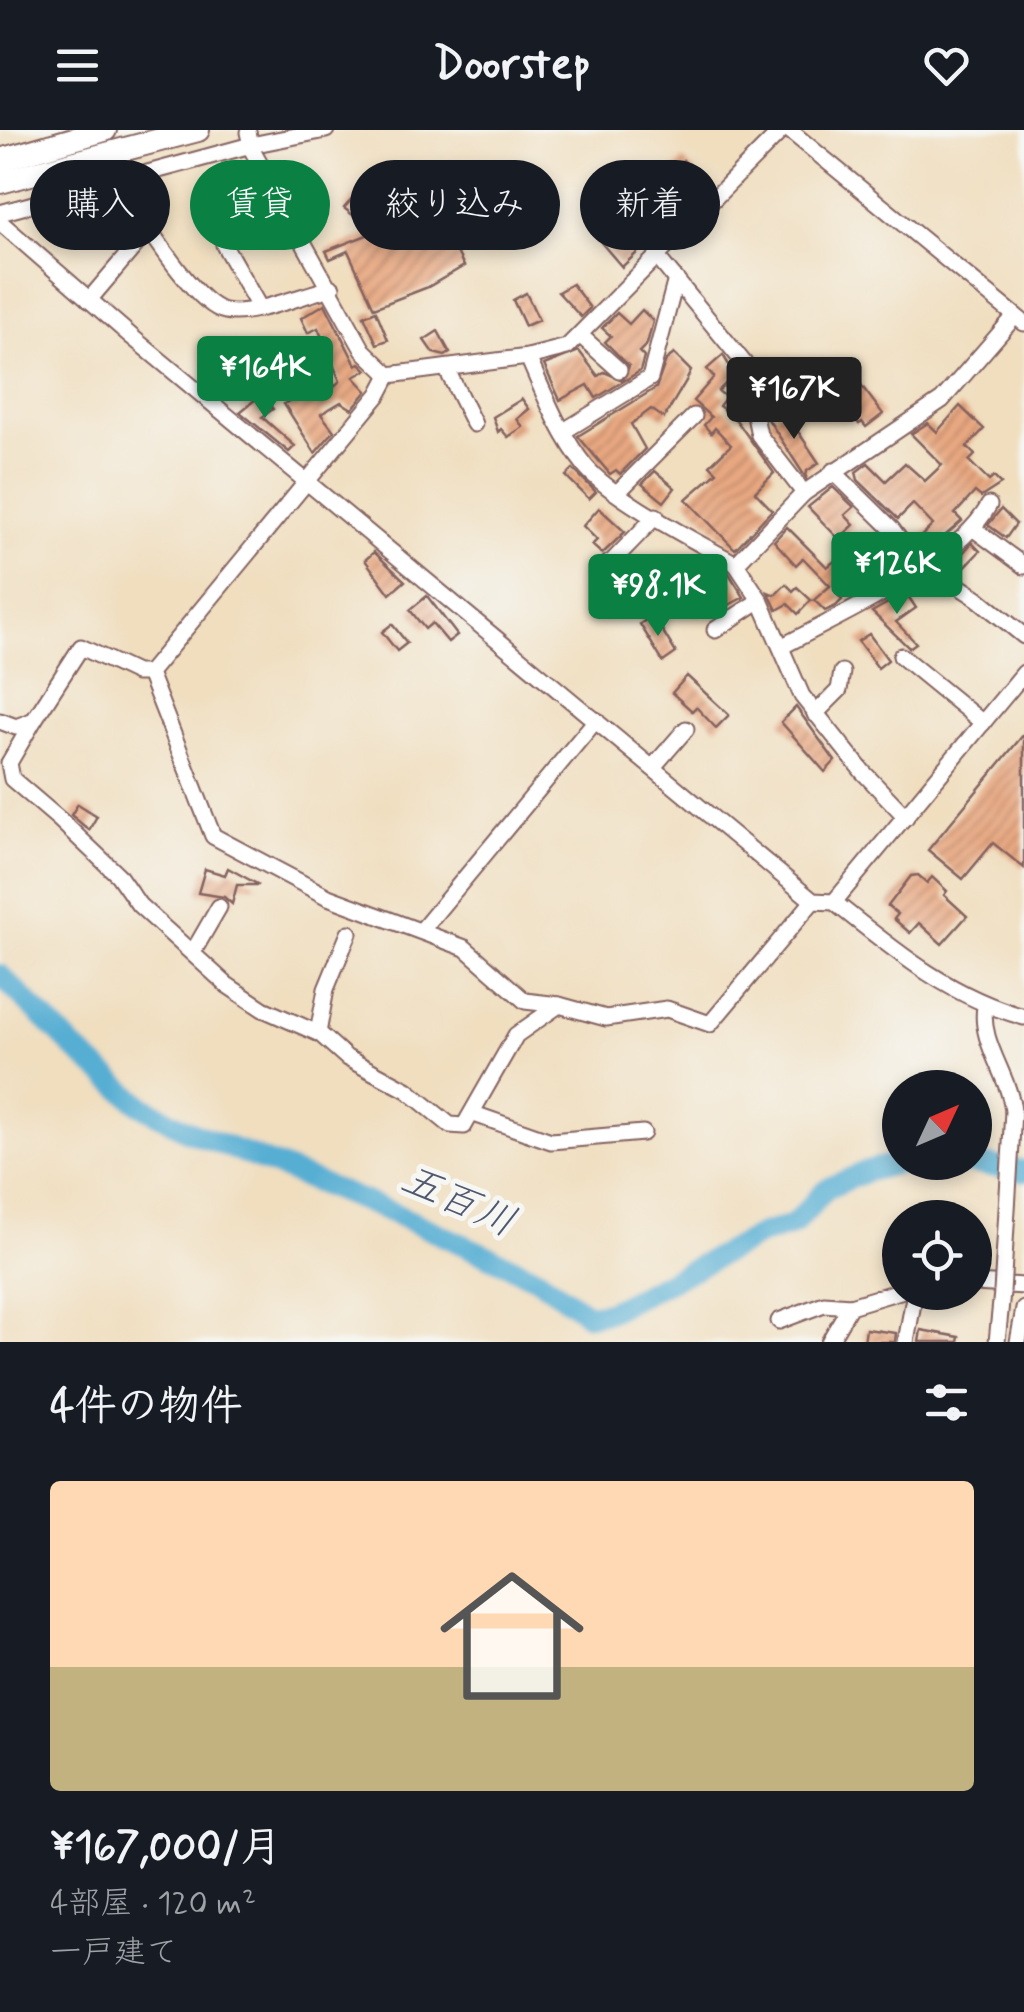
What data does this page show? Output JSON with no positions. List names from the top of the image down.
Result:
{
  "water": ["五百川"],
  "north": "top right",
  "page": {
    "header": "Doorstep",
    "chip": [
      "購入",
      "賃貸",
      "絞り込み",
      "新着"
    ],
    "price": [
      "¥164K",
      "¥167K",
      "¥126K",
      "¥98.1K"
    ],
    "heading": "4件の物件",
    "list": [
      {
        "name": "¥167,000/月",
        "note": "4部屋 · 120 m² · 一戸建て"
      }
    ]
  }
}
